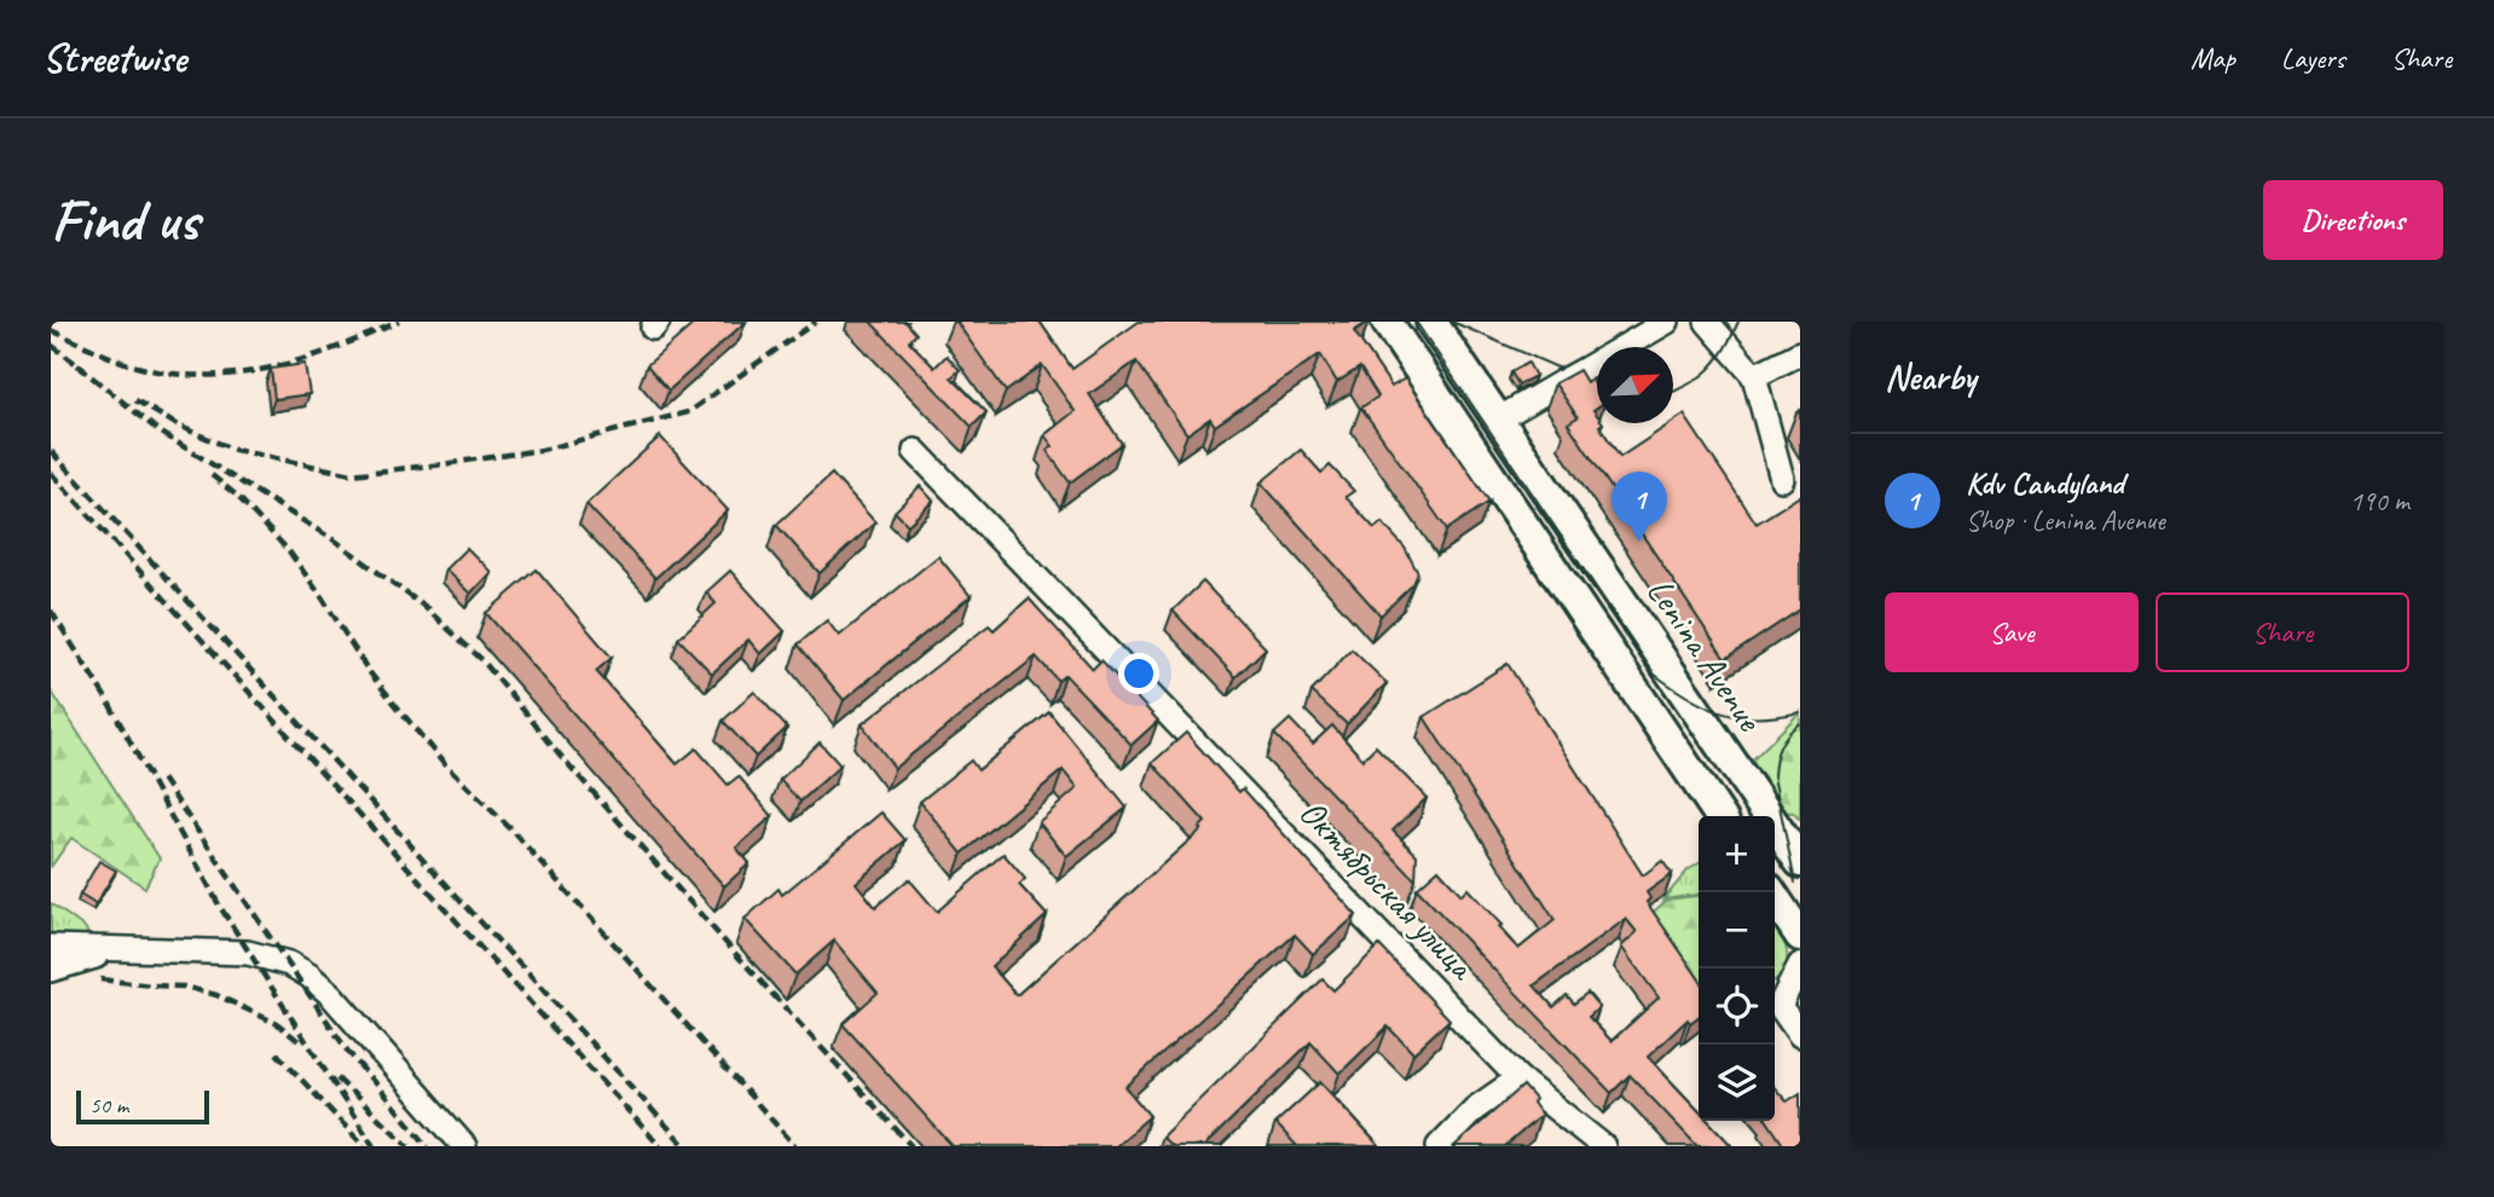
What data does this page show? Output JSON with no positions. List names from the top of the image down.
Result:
{
  "streets": {
    "main road": ["Lenina Avenue"],
    "street": ["Октябрьская улица"]
  },
  "scale_bar": "50 m",
  "north": "top right",
  "page": {
    "header": "Streetwise",
    "nav": ["Map", "Layers", "Share"],
    "buttons": [
      "Directions",
      ["Save", "Share"]
    ],
    "title": "Find us",
    "heading": "Nearby",
    "list": [
      {
        "mark": "1",
        "name": "Kdv Candyland",
        "note": "Shop · Lenina Avenue",
        "value": "190 m"
      }
    ],
    "pins": "1",
    "map_buttons": ["+", "−"],
    "scale": "50 m"
  }
}
